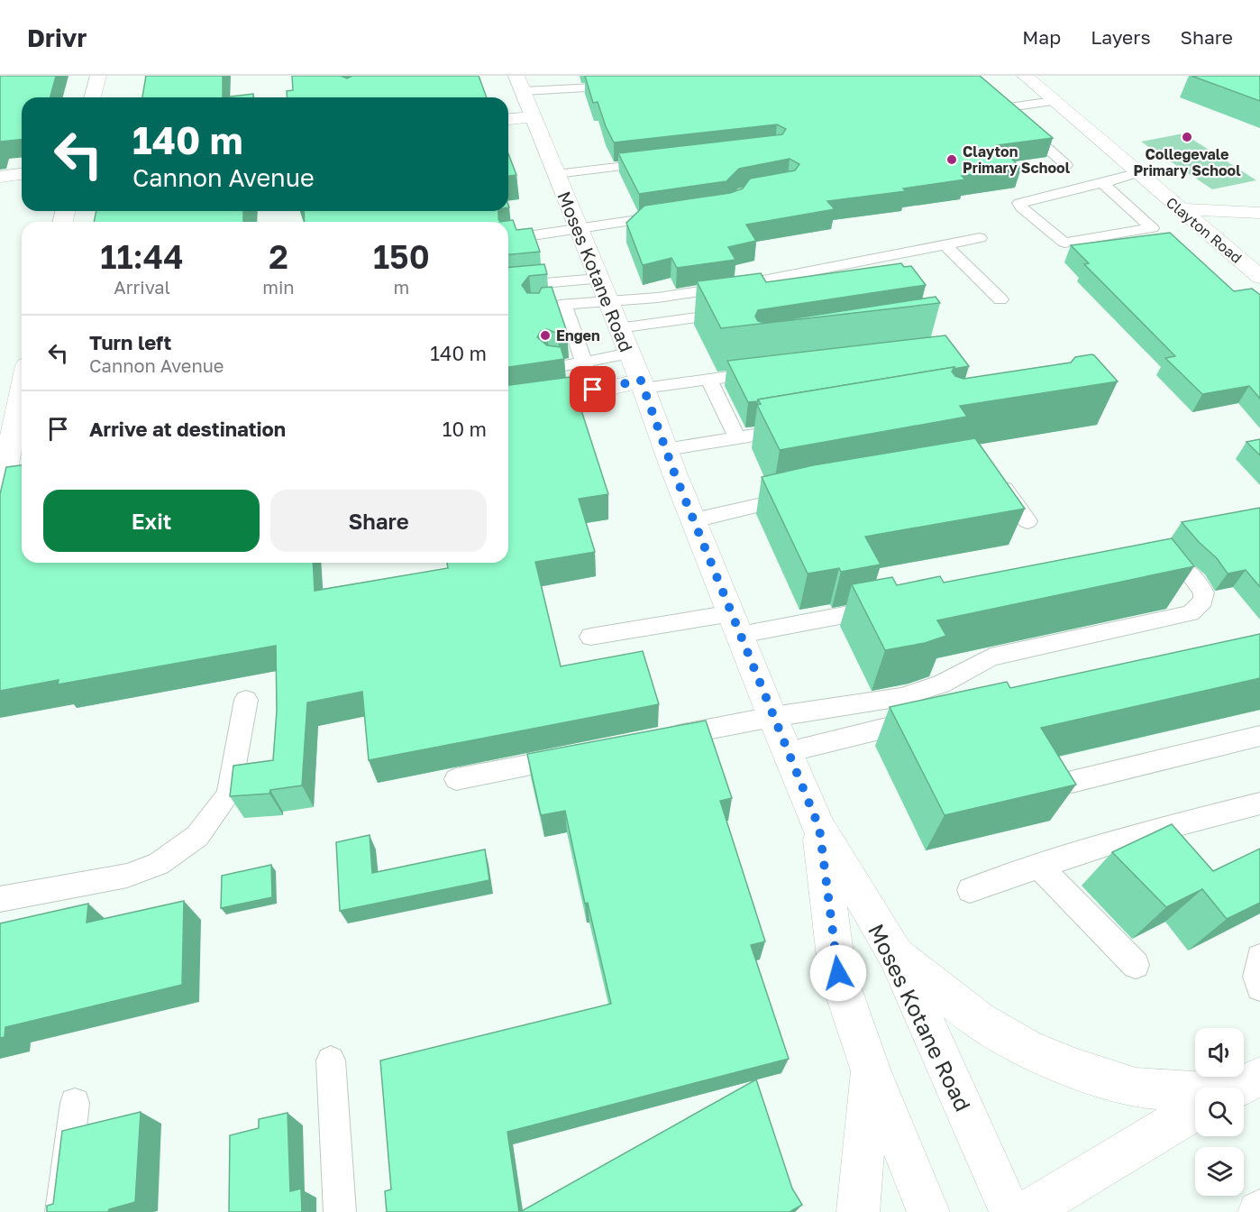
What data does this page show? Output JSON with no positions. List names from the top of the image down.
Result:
{
  "streets": {
    "street": ["Clayton Road", "Moses Kotane Road"]
  },
  "places": ["Collegevale Primary School", "Clayton Primary School", "Engen"],
  "page": {
    "header": "Drivr",
    "nav": ["Map", "Layers", "Share"],
    "turn": ["140 m", "Cannon Avenue"],
    "eta": [
      "11:44",
      "Arrival",
      "2",
      "min",
      "150",
      "m"
    ],
    "list": [
      {
        "name": "Turn left",
        "note": "Cannon Avenue",
        "value": "140 m"
      },
      {
        "name": "Arrive at destination",
        "value": "10 m"
      }
    ],
    "buttons": ["Exit", "Share"]
  }
}
